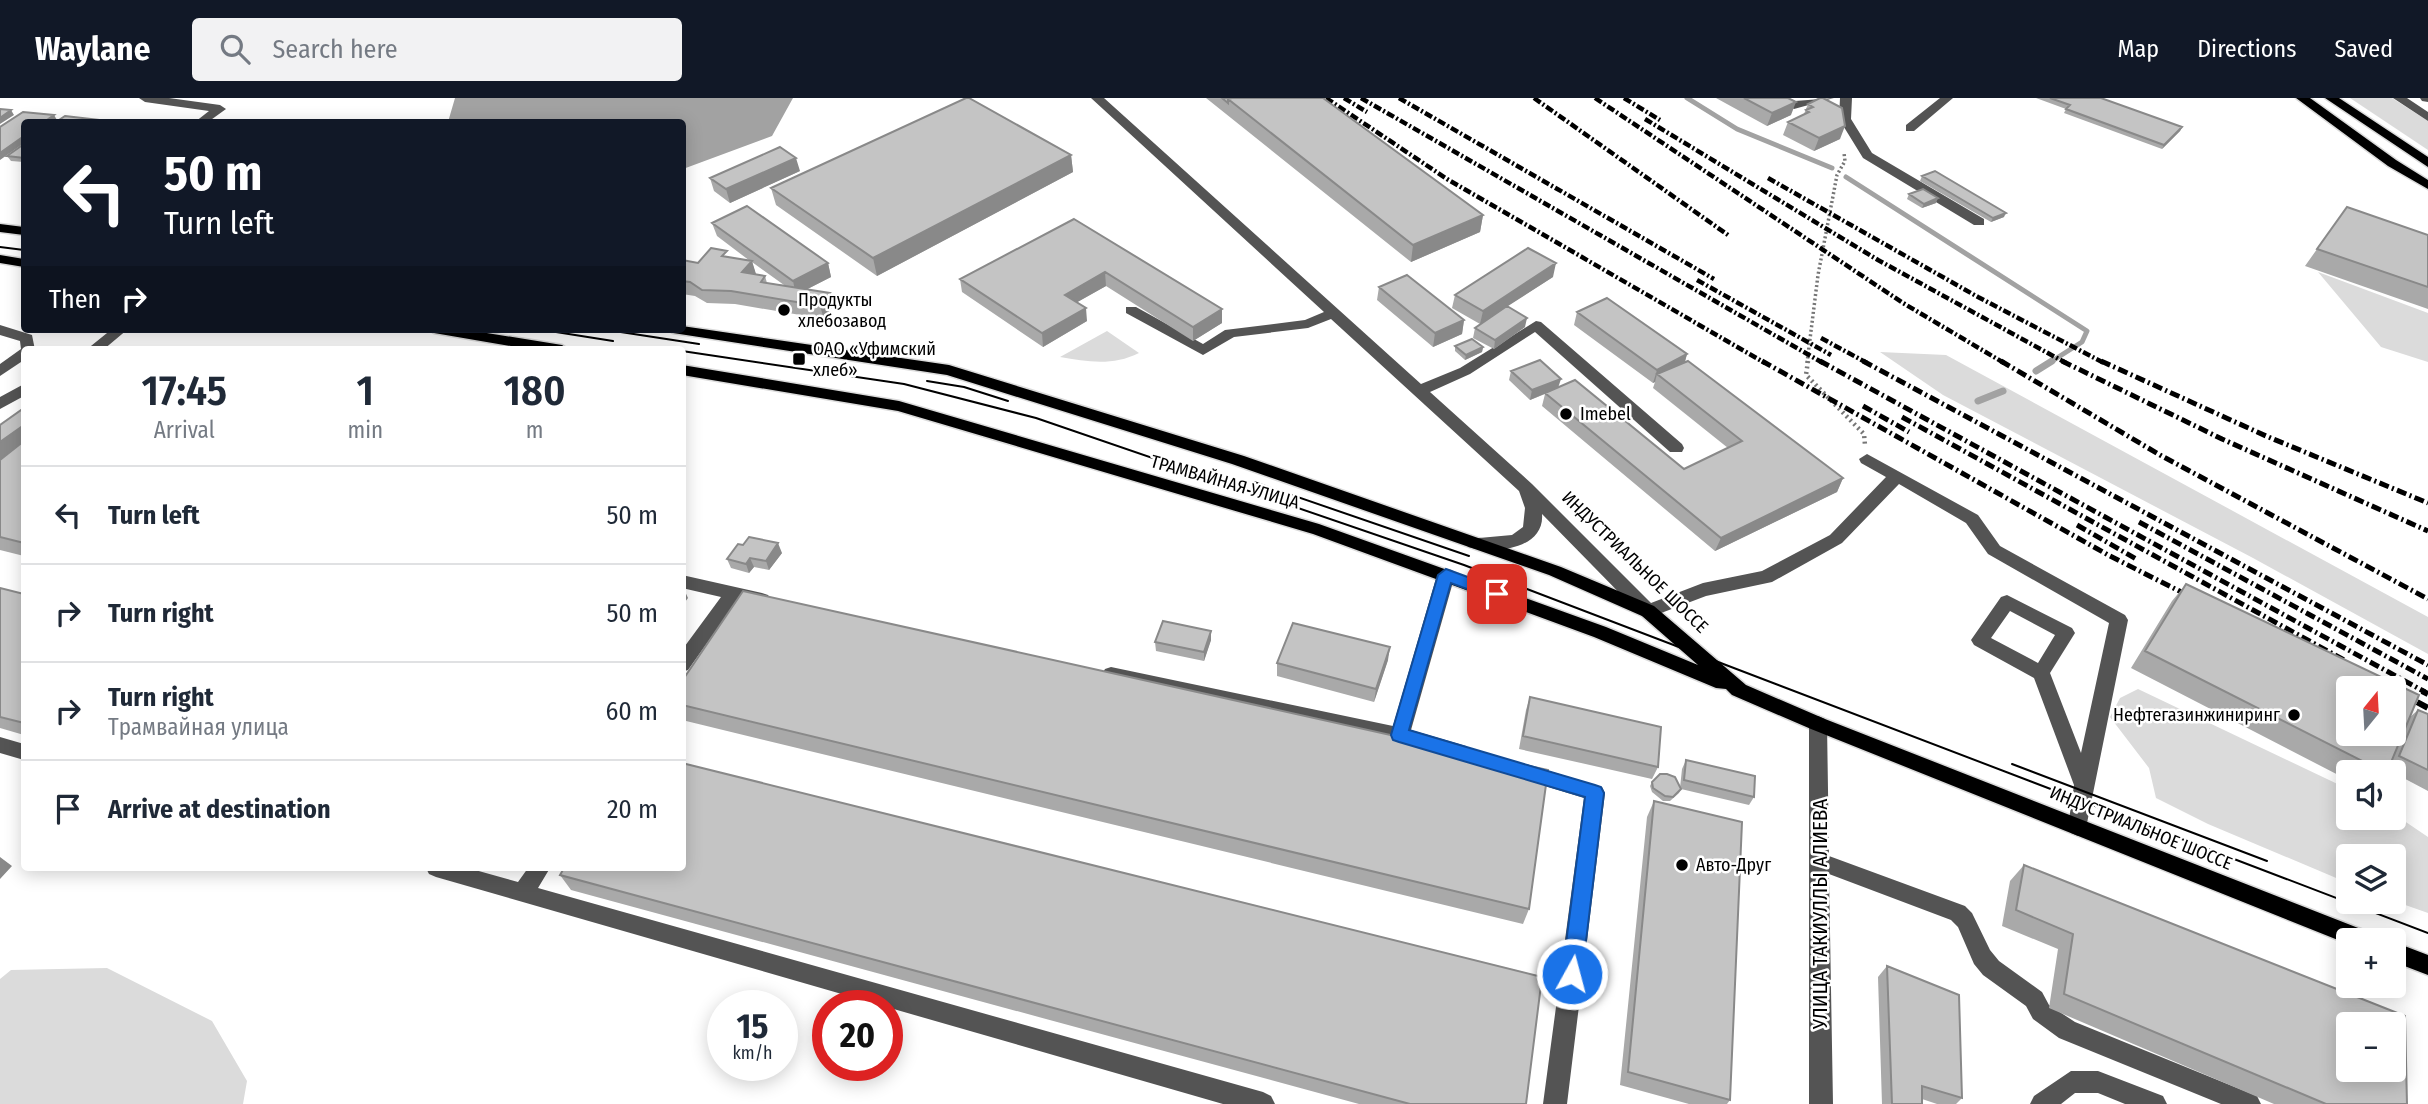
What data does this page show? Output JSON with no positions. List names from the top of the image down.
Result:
{
  "streets": {
    "main road": ["ТРАМВАЙНАЯ УЛИЦА", "ИНДУСТРИАЛЬНОЕ ШОССЕ"],
    "street": ["УЛИЦА ТАКИУЛЛЫ АЛИЕВА"]
  },
  "crossings": [
    ["ТРАМВАЙНАЯ УЛИЦА", "ИНДУСТРИАЛЬНОЕ ШОССЕ"],
    ["ИНДУСТРИАЛЬНОЕ ШОССЕ", "УЛИЦА ТАКИУЛЛЫ АЛИЕВА"]
  ],
  "places": {
    "other": [
      "Продукты хлебозавод",
      "Imebel",
      "Нефтегазинжиниринг",
      "Авто-Друг"
    ],
    "transit": ["ОАО «Уфимский хлеб»"]
  },
  "north": "top",
  "page": {
    "header": "Waylane",
    "search": "Search here",
    "nav": ["Map", "Directions", "Saved"],
    "turn": ["50 m", "Turn left"],
    "then": "Then",
    "eta": [
      "17:45",
      "Arrival",
      "1",
      "min",
      "180",
      "m"
    ],
    "list": [
      {
        "name": "Turn left",
        "value": "50 m"
      },
      {
        "name": "Turn right",
        "value": "50 m"
      },
      {
        "name": "Turn right",
        "note": "Трамвайная улица",
        "value": "60 m"
      },
      {
        "name": "Arrive at destination",
        "value": "20 m"
      }
    ],
    "map_buttons": ["+", "−"],
    "speed": "15 km/h",
    "limit": "20"
  }
}
